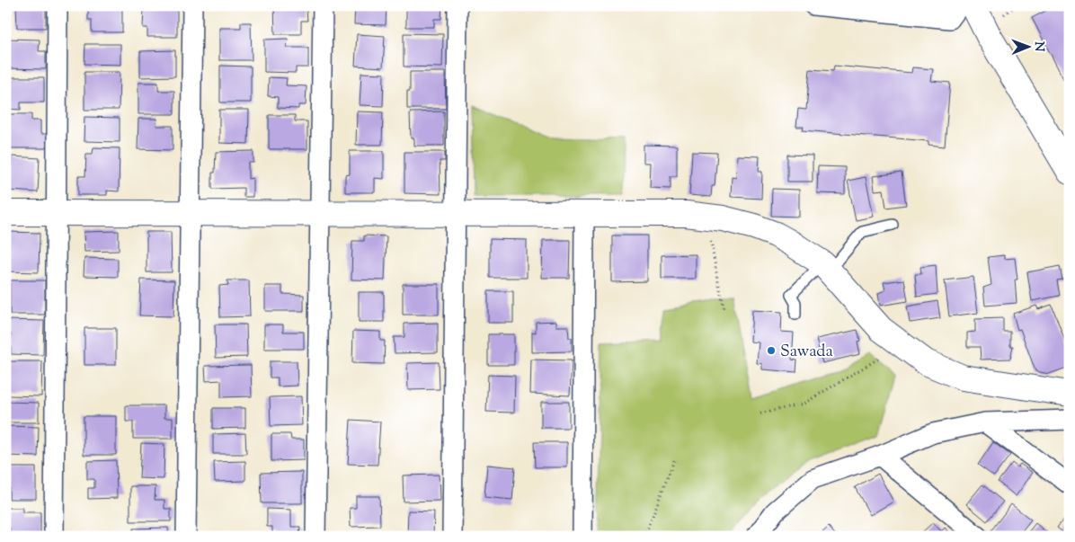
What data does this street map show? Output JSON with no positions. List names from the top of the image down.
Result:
{
  "places": ["Sawada"],
  "north": "right"
}
